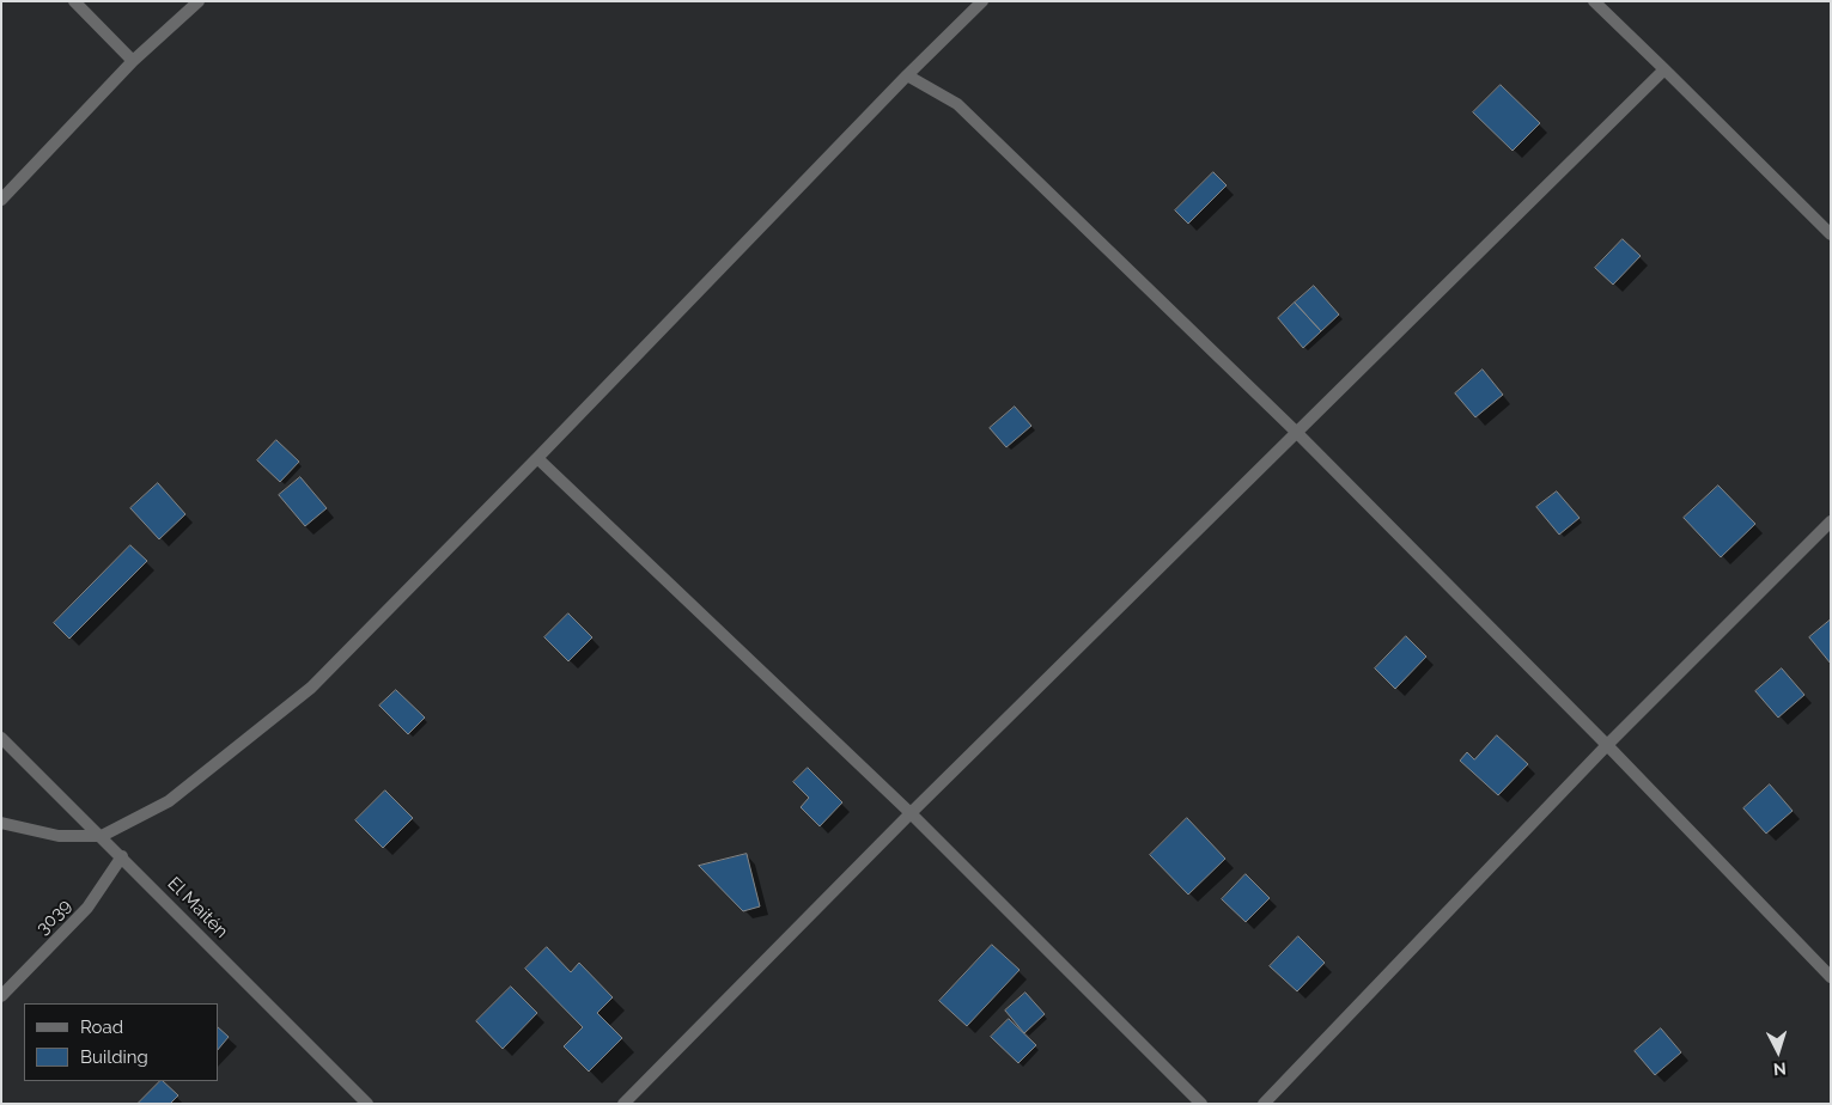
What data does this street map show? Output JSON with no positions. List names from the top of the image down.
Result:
{
  "streets": {
    "street": ["El Maitén", "3039"]
  },
  "crossings": [
    ["El Maitén", "3039"]
  ],
  "legend": ["Road", "Building"],
  "north": "bottom"
}
